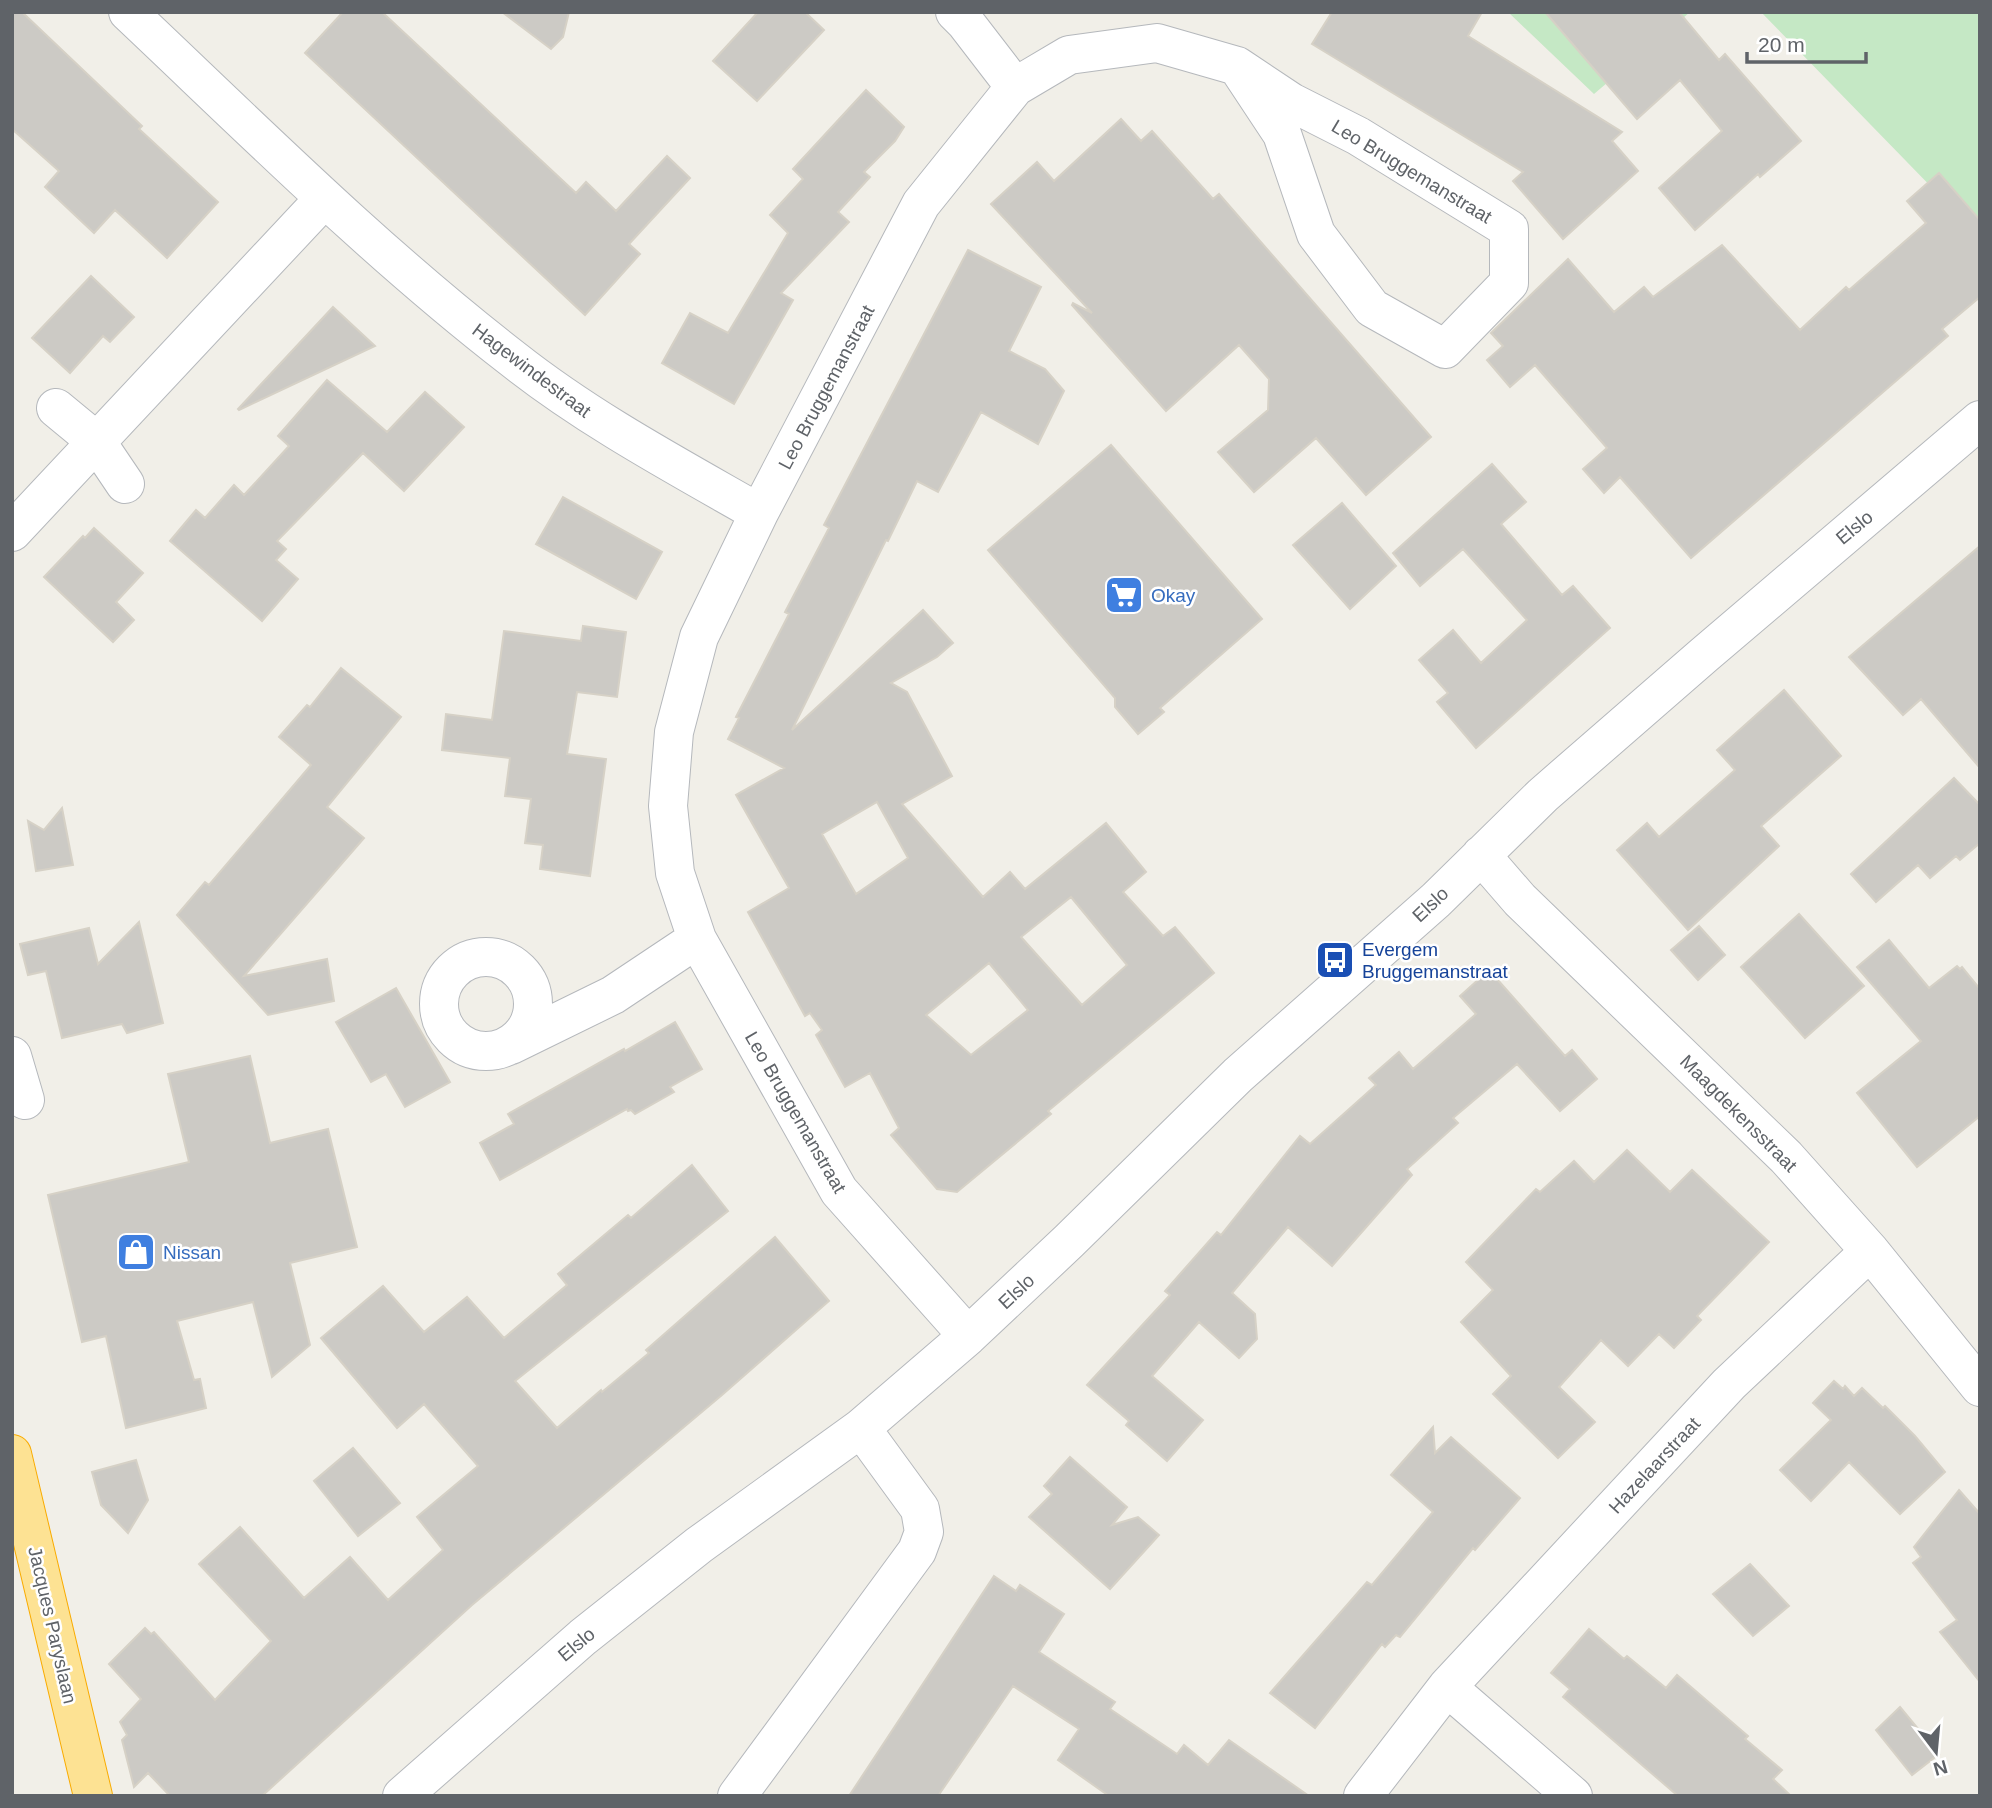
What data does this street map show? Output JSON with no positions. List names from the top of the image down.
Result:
{
  "streets": {
    "highway": ["Jacques Paryslaan"],
    "street": [
      "Leo Bruggemanstraat",
      "Hagewindestraat",
      "Elslo",
      "Maagdekensstraat",
      "Hazelaarstraat"
    ]
  },
  "crossings": [
    ["Leo Bruggemanstraat", "Hagewindestraat"],
    ["Leo Bruggemanstraat", "Elslo"],
    ["Elslo", "Maagdekensstraat"],
    ["Maagdekensstraat", "Hazelaarstraat"]
  ],
  "places": {
    "supermarket": ["Okay"],
    "bus stop": ["Evergem Bruggemanstraat"],
    "shop": ["Nissan"]
  },
  "scale_bar": "20 m",
  "north": "bottom"
}
